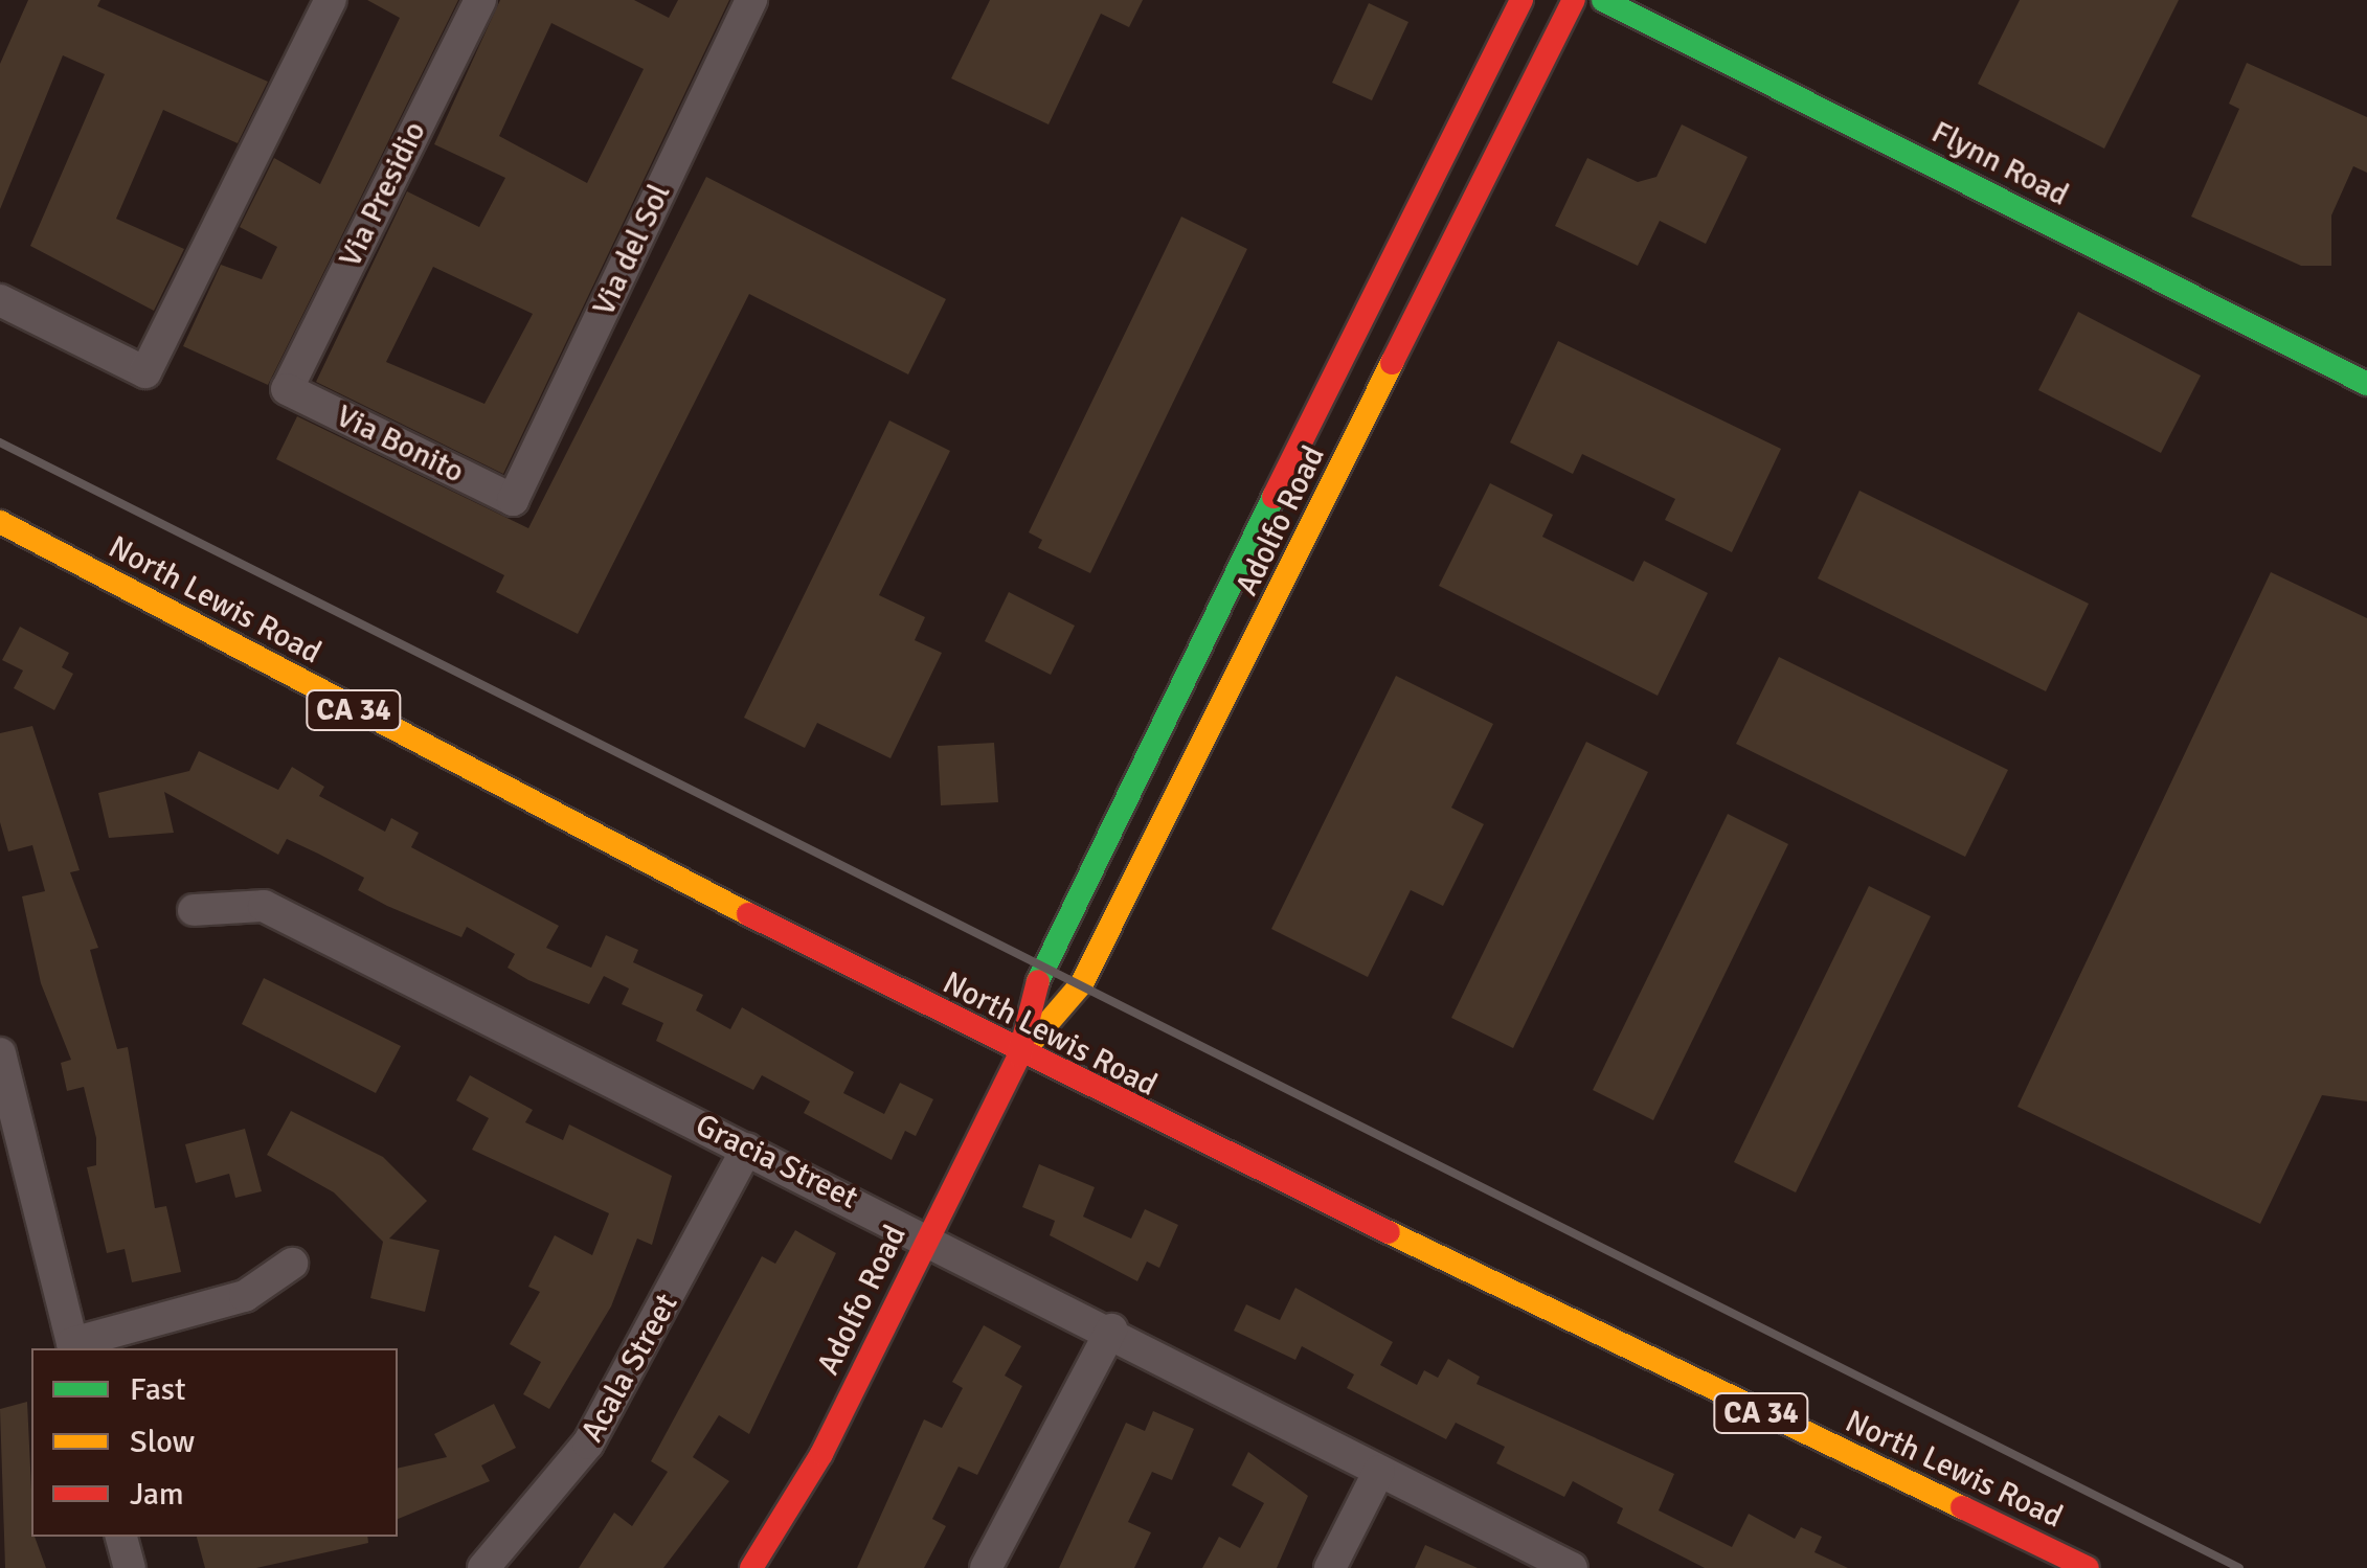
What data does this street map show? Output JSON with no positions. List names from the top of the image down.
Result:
{
  "streets": {
    "main road": [
      "Flynn Road",
      "Adolfo Road",
      "North Lewis Road",
      "CA 34"
    ],
    "street": [
      "Via Presidio",
      "Via del Sol",
      "Via Bonito",
      "Gracia Street",
      "Acala Street"
    ]
  },
  "crossings": [
    ["Via Presidio", "Via Bonito"],
    ["Via del Sol", "Via Bonito"],
    ["Adolfo Road", "North Lewis Road"],
    ["Adolfo Road", "Gracia Street"],
    ["Gracia Street", "Acala Street"]
  ],
  "legend": ["Fast", "Slow", "Jam"]
}
